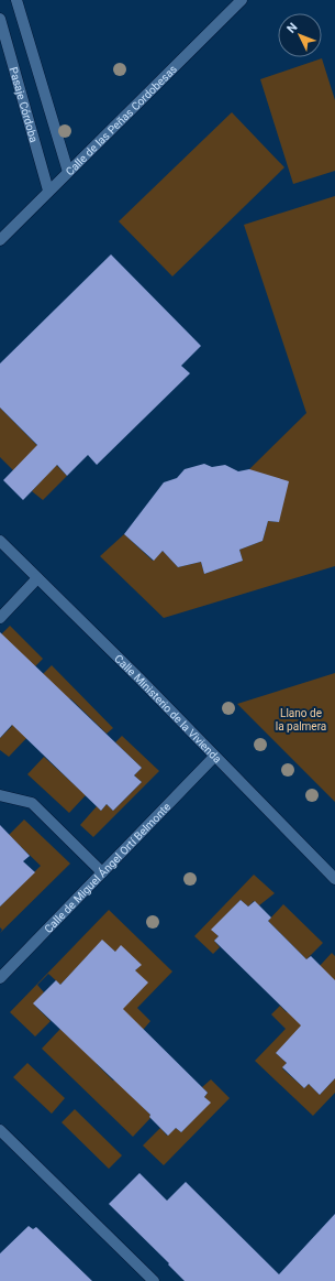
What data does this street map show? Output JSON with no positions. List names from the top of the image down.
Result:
{
  "streets": {
    "street": [
      "Pasaje Córdoba",
      "Calle de las Peñas Cordobesas",
      "Calle Ministerio de la Vivienda",
      "Calle de Miguel Ángel Ortí Belmonte"
    ]
  },
  "crossings": [
    ["Pasaje Córdoba", "Calle de las Peñas Cordobesas"],
    ["Calle Ministerio de la Vivienda", "Calle de Miguel Ángel Ortí Belmonte"]
  ],
  "parks": ["Llano de la palmera"],
  "north": "top left"
}
